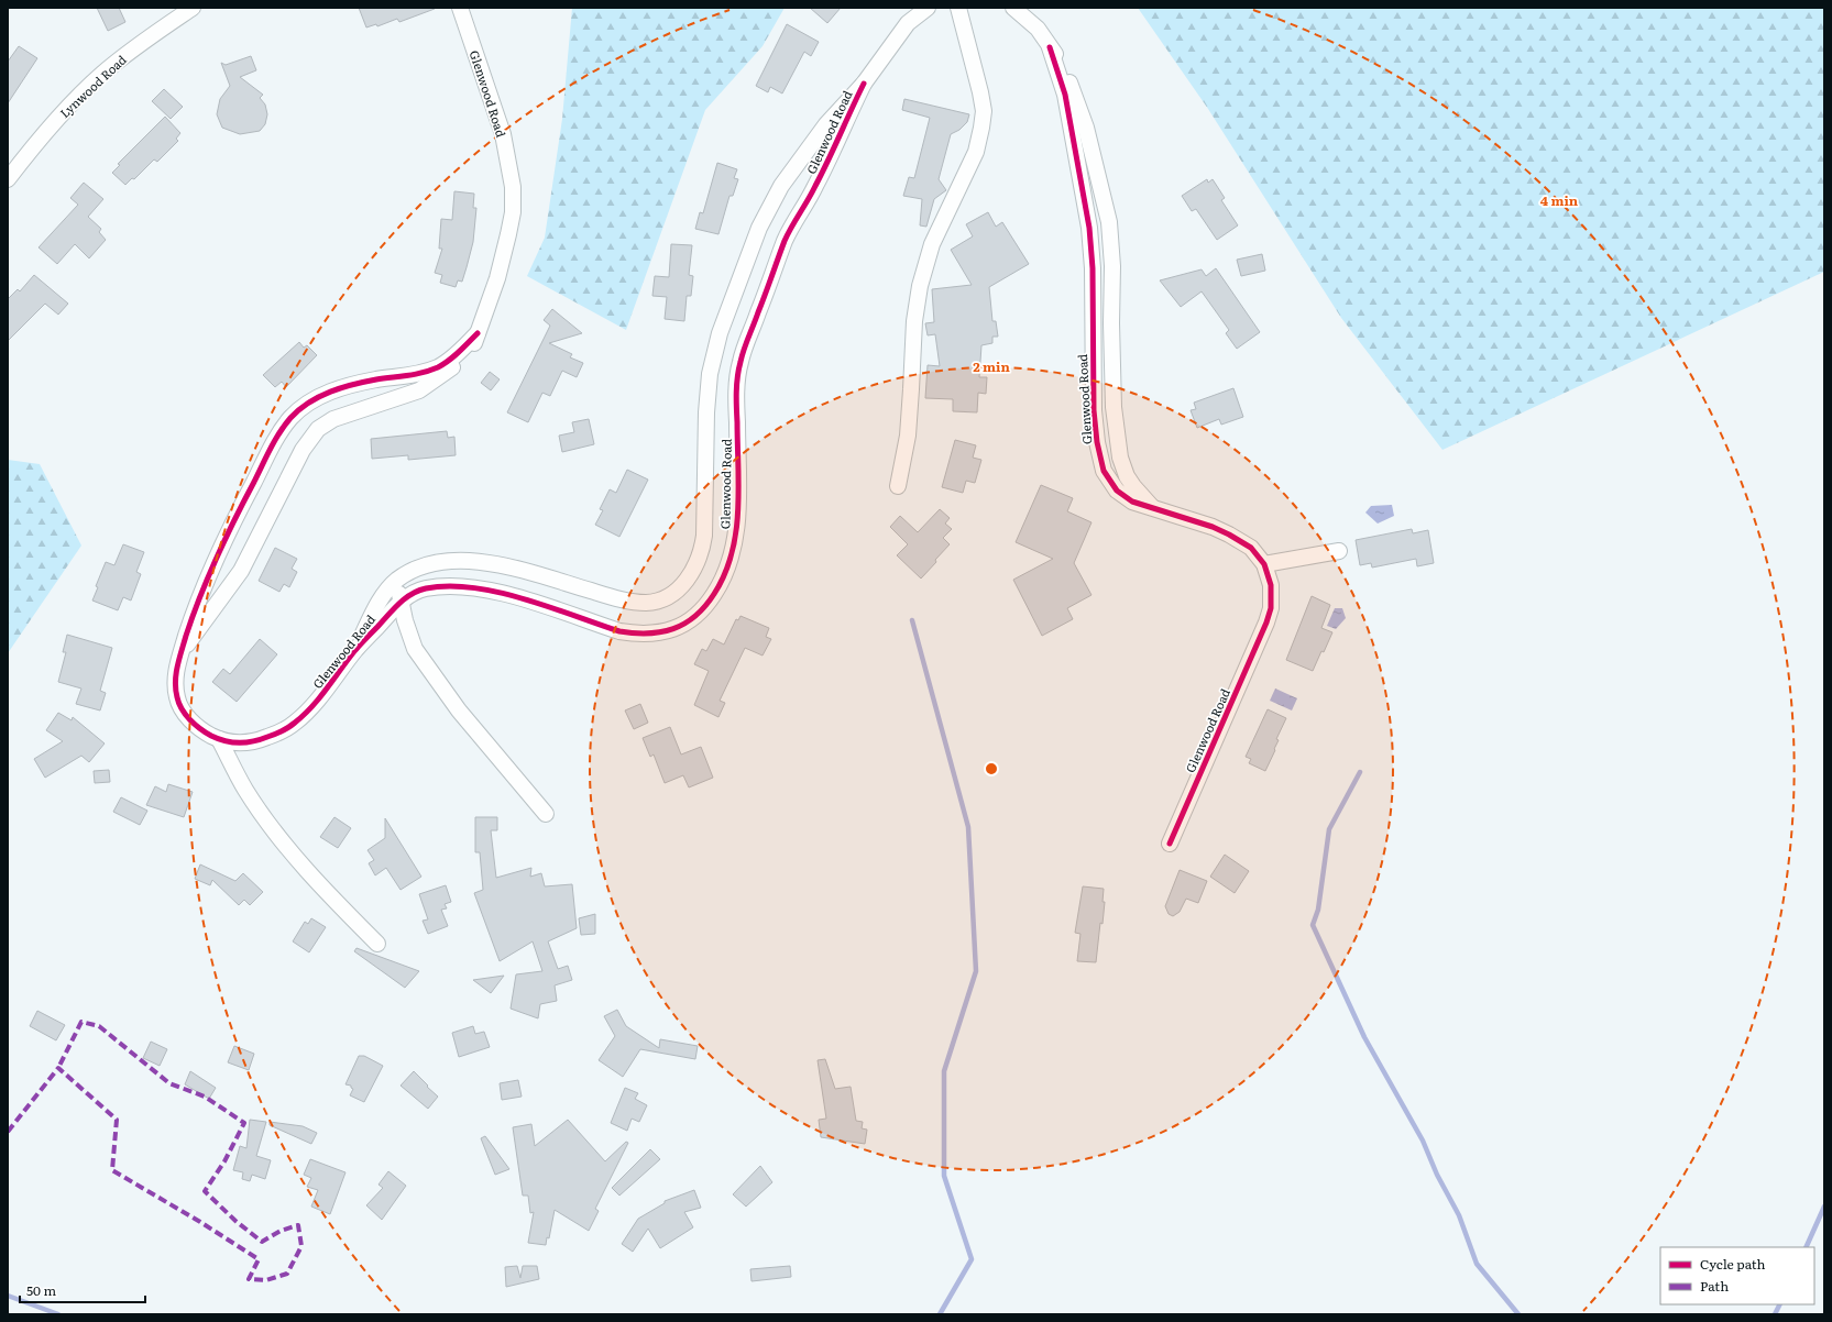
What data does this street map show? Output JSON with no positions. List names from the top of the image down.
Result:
{
  "streets": {
    "street": ["Lynwood Road", "Glenwood Road"]
  },
  "legend": ["Cycle path", "Path"],
  "scale_bar": "50 m",
  "rings": ["4 min", "2 min"]
}
